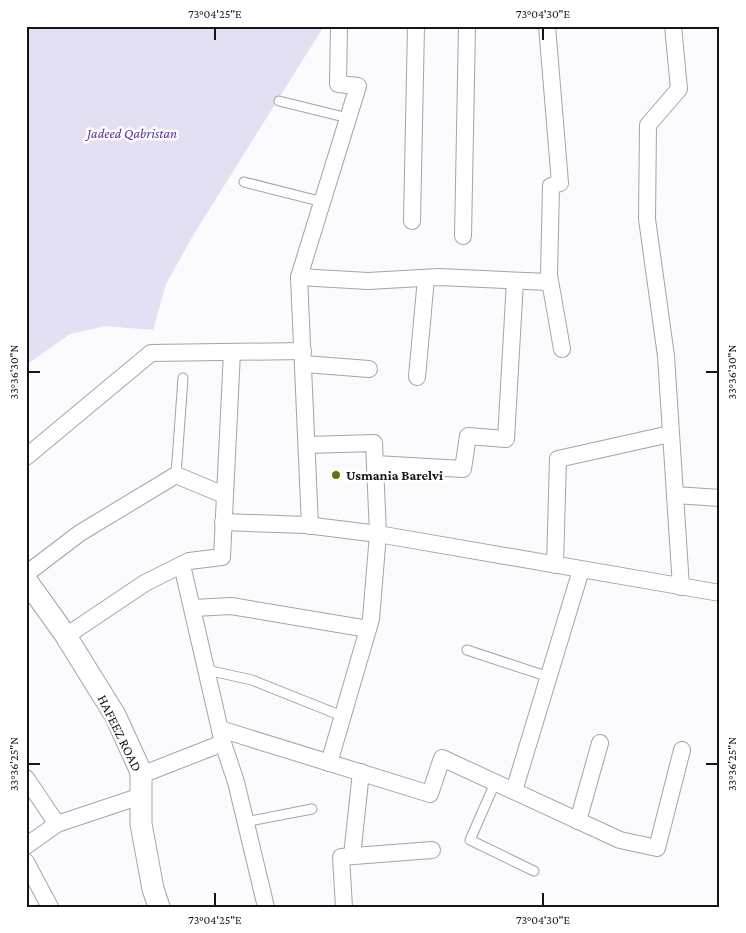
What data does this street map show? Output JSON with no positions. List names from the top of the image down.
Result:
{
  "streets": {
    "street": ["HAFEEZ ROAD"]
  },
  "parks": ["Jadeed Qabristan"],
  "places": ["Usmania Barelvi"],
  "coordinates": [
    "73°04'25\"E",
    "73°04'30\"E",
    "33°36'30\"N",
    "33°36'25\"N"
  ]
}
